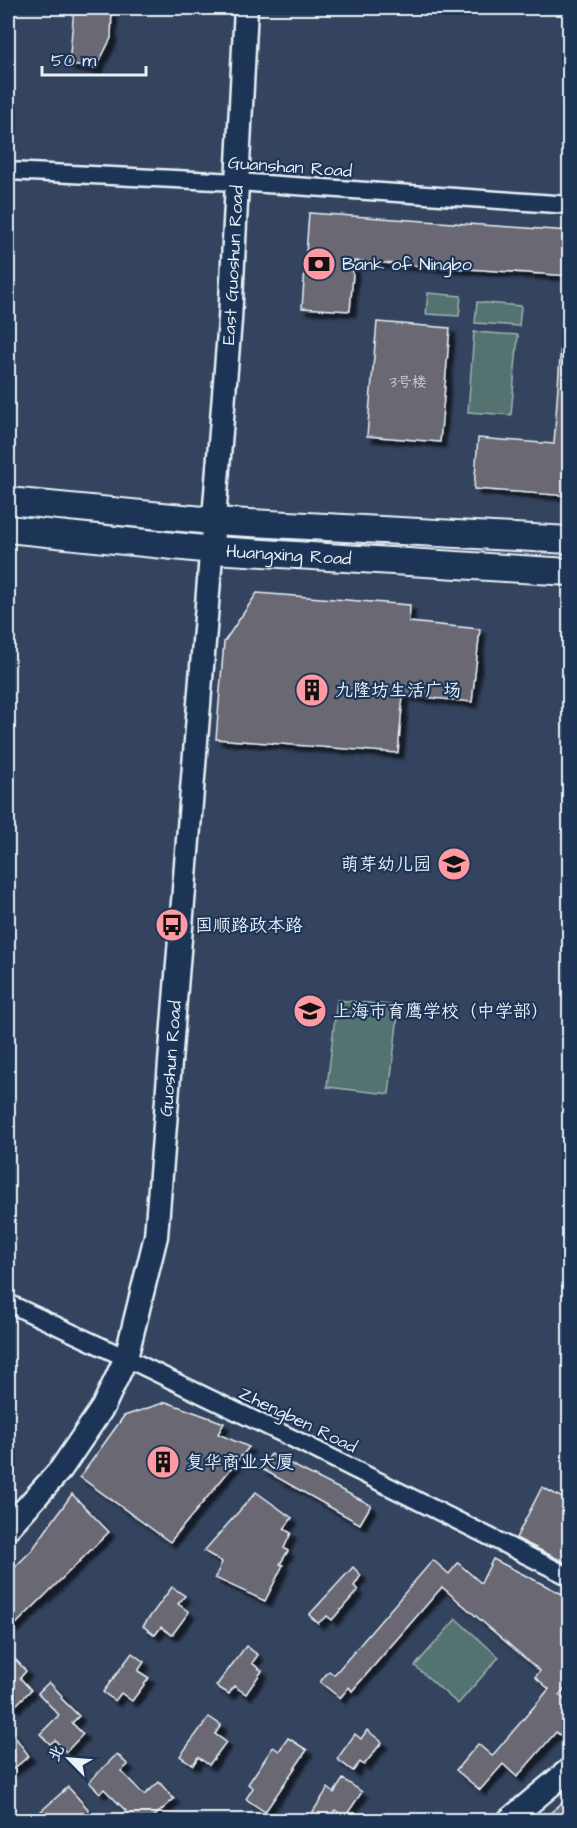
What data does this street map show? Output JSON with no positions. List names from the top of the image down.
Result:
{
  "streets": {
    "main road": ["Huangxing Road"],
    "street": [
      "Guanshan Road",
      "East Guoshun Road",
      "Guoshun Road",
      "Zhengben Road"
    ]
  },
  "crossings": [
    ["Guanshan Road", "East Guoshun Road"],
    ["East Guoshun Road", "Huangxing Road"],
    ["East Guoshun Road", "Guoshun Road"],
    ["Huangxing Road", "Guoshun Road"],
    ["Guoshun Road", "Zhengben Road"]
  ],
  "places": {
    "bank": ["Bank of Ningbo"],
    "building": ["九隆坊生活广场", "复华商业大厦"],
    "school or university": ["萌芽幼儿园", "上海市育鹰学校（中学部）"],
    "bus stop": ["国顺路政本路"]
  },
  "house_numbers": ["3号楼"],
  "scale_bar": "50 m",
  "north": "top left"
}
